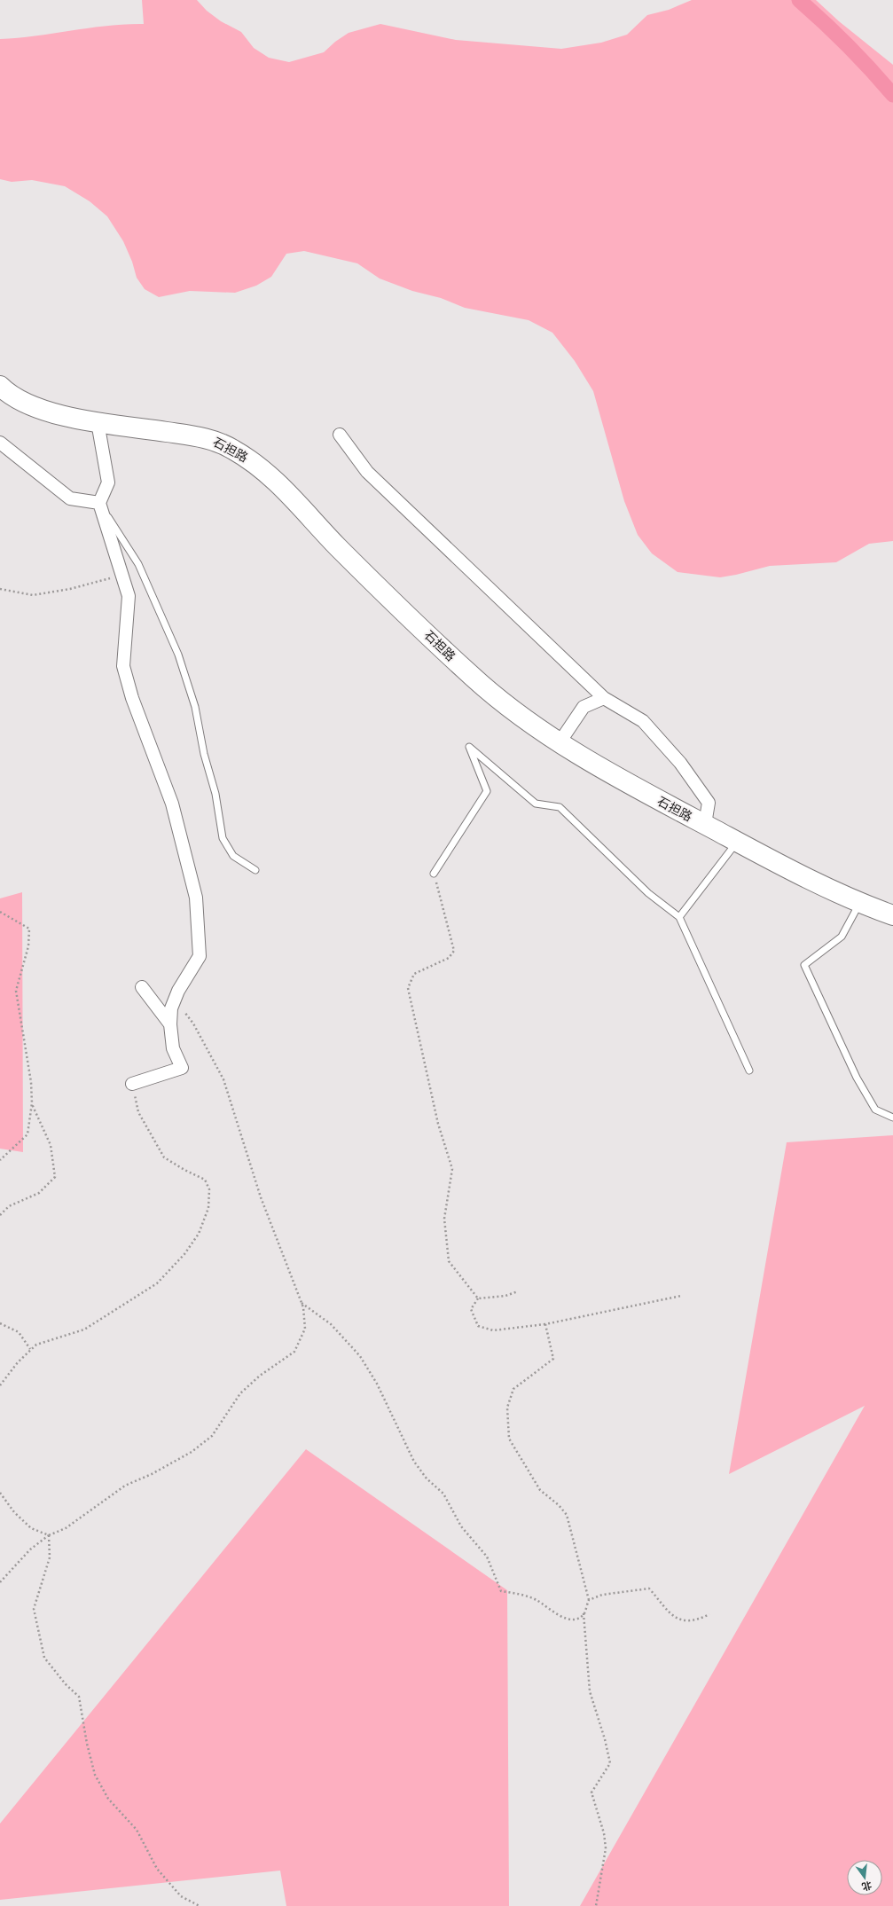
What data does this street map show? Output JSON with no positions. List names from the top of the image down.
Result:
{
  "streets": {
    "main road": ["石担路"]
  },
  "north": "bottom"
}
